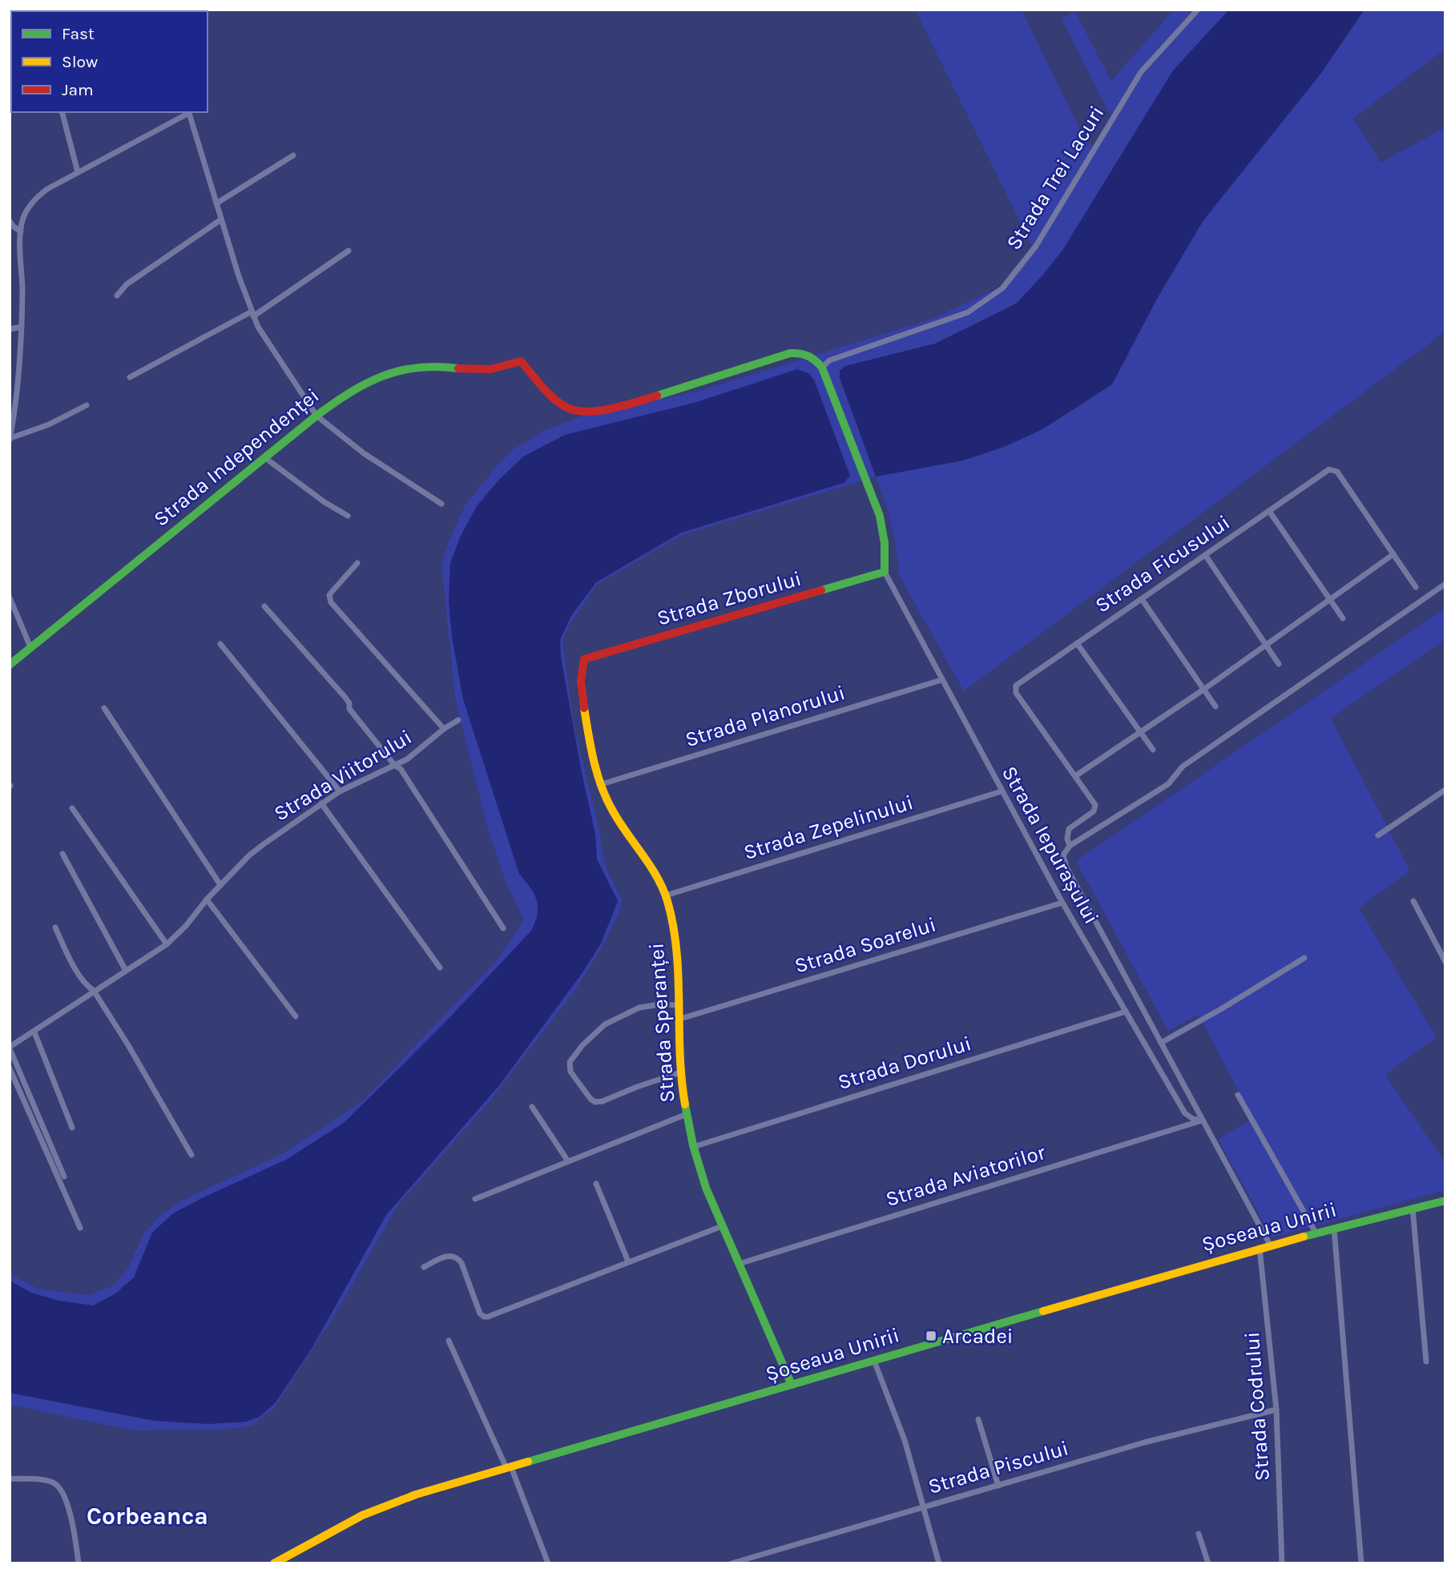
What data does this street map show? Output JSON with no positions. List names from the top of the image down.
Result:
{
  "streets": {
    "street": [
      "Strada Trei Lacuri",
      "Strada Independenței",
      "Strada Ficusului",
      "Strada Zborului",
      "Strada Planorului",
      "Strada Viitorului",
      "Strada Zepelinului",
      "Strada Iepurașului",
      "Strada Soarelui",
      "Strada Speranței",
      "Strada Dorului",
      "Strada Aviatorilor",
      "Șoseaua Unirii",
      "Strada Codrului",
      "Strada Piscului"
    ]
  },
  "crossings": [
    ["Strada Trei Lacuri", "Strada Independenței"],
    ["Strada Ficusului", "Strada Iepurașului"],
    ["Strada Zborului", "Strada Iepurașului"],
    ["Strada Zborului", "Strada Speranței"],
    ["Strada Planorului", "Strada Iepurașului"],
    ["Strada Planorului", "Strada Speranței"],
    ["Strada Zepelinului", "Strada Iepurașului"],
    ["Strada Zepelinului", "Strada Speranței"],
    ["Strada Iepurașului", "Strada Soarelui"],
    ["Strada Iepurașului", "Strada Dorului"],
    ["Strada Iepurașului", "Strada Aviatorilor"],
    ["Strada Iepurașului", "Șoseaua Unirii"],
    ["Strada Soarelui", "Strada Speranței"],
    ["Strada Speranței", "Strada Dorului"],
    ["Strada Speranței", "Strada Aviatorilor"],
    ["Strada Speranței", "Șoseaua Unirii"],
    ["Șoseaua Unirii", "Strada Codrului"],
    ["Strada Codrului", "Strada Piscului"]
  ],
  "districts": ["Corbeanca"],
  "places": {
    "transit": ["Arcadei"]
  },
  "legend": ["Fast", "Slow", "Jam"]
}
